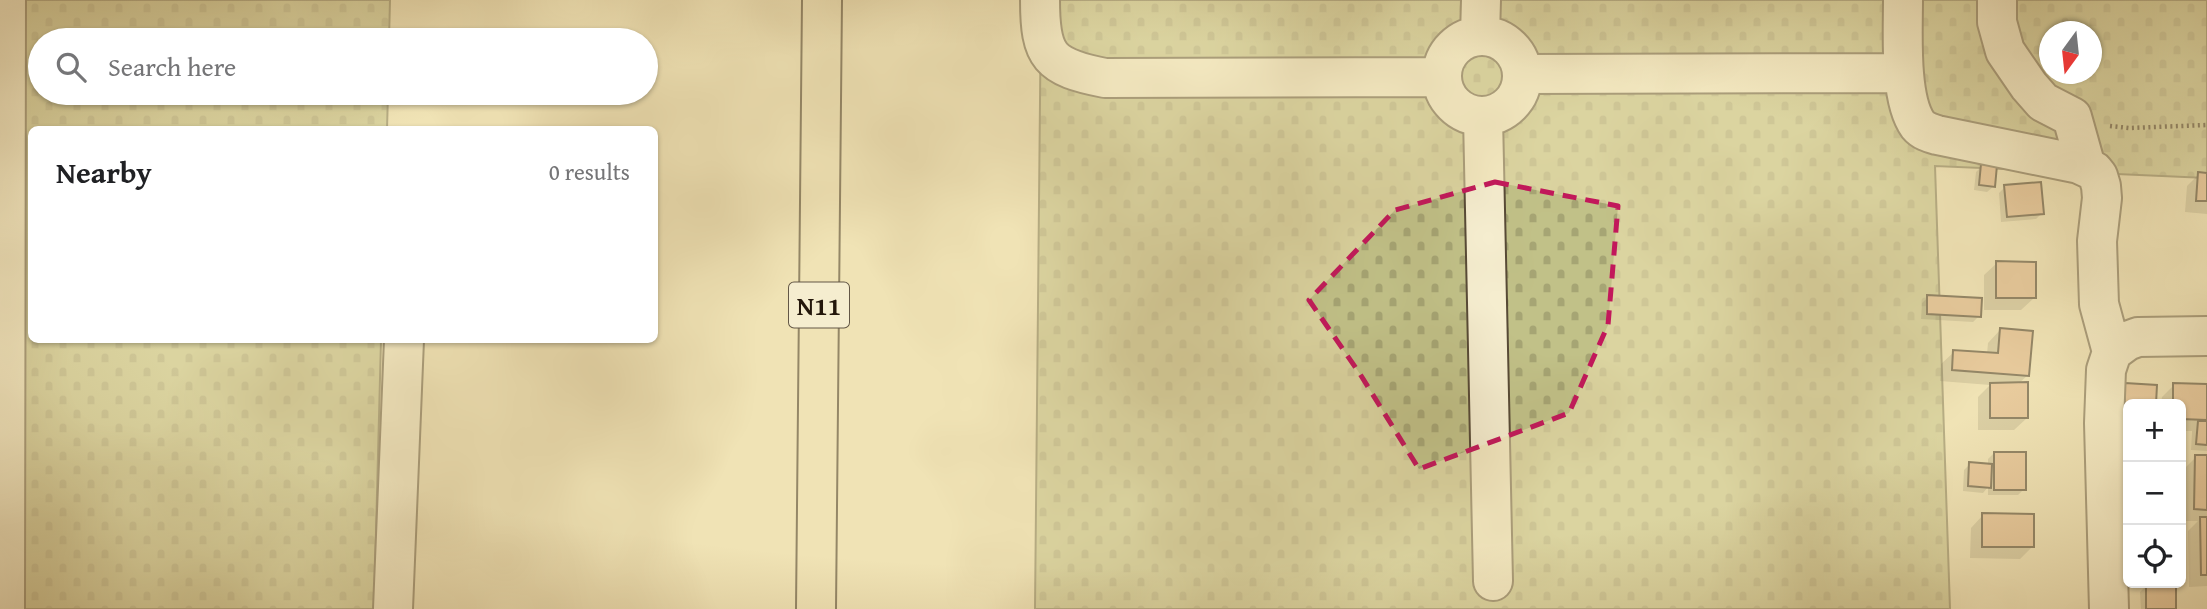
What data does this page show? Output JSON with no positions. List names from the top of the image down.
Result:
{
  "streets": {
    "highway": ["N11"]
  },
  "north": "bottom",
  "page": {
    "search": "Search here",
    "heading": ["Nearby", "0 results"],
    "map_buttons": ["+", "−"]
  }
}
